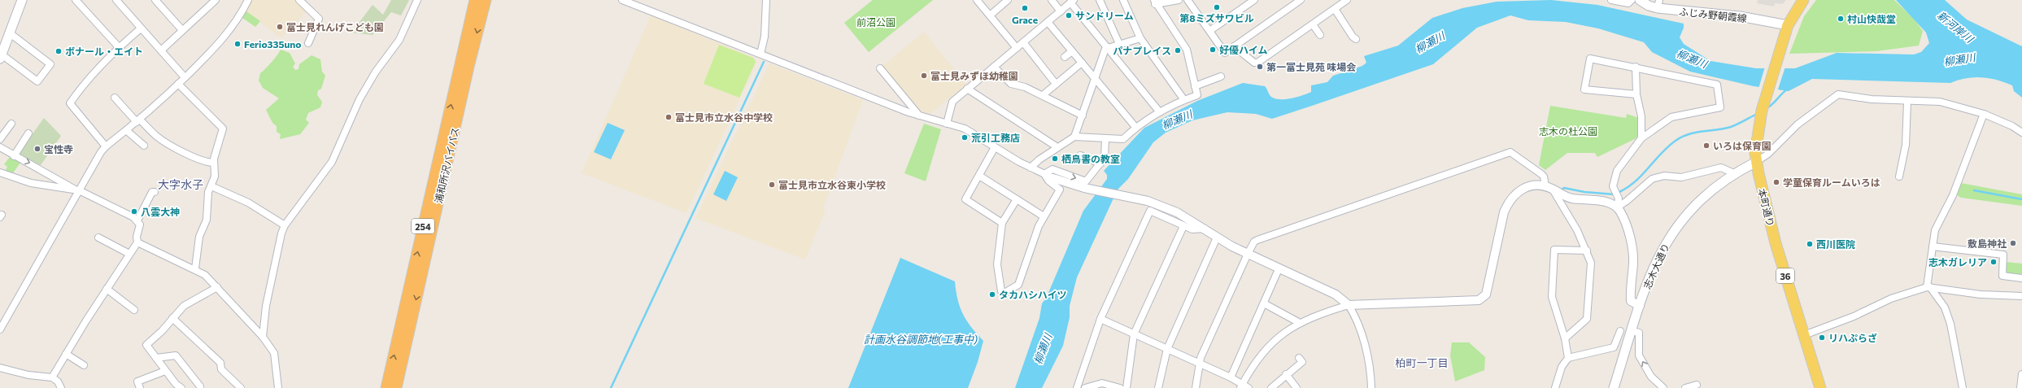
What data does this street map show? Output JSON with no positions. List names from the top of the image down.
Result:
{
  "streets": {
    "highway": ["浦和所沢バイパス", "254"],
    "main road": [
      "ふじみ野朝霞線",
      "本町通り",
      "志木大通り",
      "36"
    ]
  },
  "crossings": [
    ["ふじみ野朝霞線", "本町通り"],
    ["ふじみ野朝霞線", "36"],
    ["本町通り", "志木大通り"],
    ["本町通り", "36"]
  ],
  "districts": ["大字水子", "柏町一丁目"],
  "water": ["新河岸川", "柳瀬川", "計画水谷調節地(工事中)"],
  "parks": ["前沼公園", "志木の杜公園"],
  "places": [
    "第8ミズサワビル",
    "Grace",
    "サンドリーム",
    "村山快哉堂",
    "富士見れんげこども園",
    "Ferio335uno",
    "好優ハイム",
    "パナプレイス",
    "ボナール・エイト",
    "第一富士見苑 味場会",
    "富士見みずほ幼稚園",
    "富士見市立水谷中学校",
    "荒引工務店",
    "いろは保育園",
    "宝性寺",
    "栖鳥書の教室",
    "学童保育ルームいろは",
    "富士見市立水谷東小学校",
    "八雲大神",
    "敷島神社",
    "西川医院",
    "志木ガレリア",
    "タカハシハイツ",
    "リハぷらざ"
  ]
}
